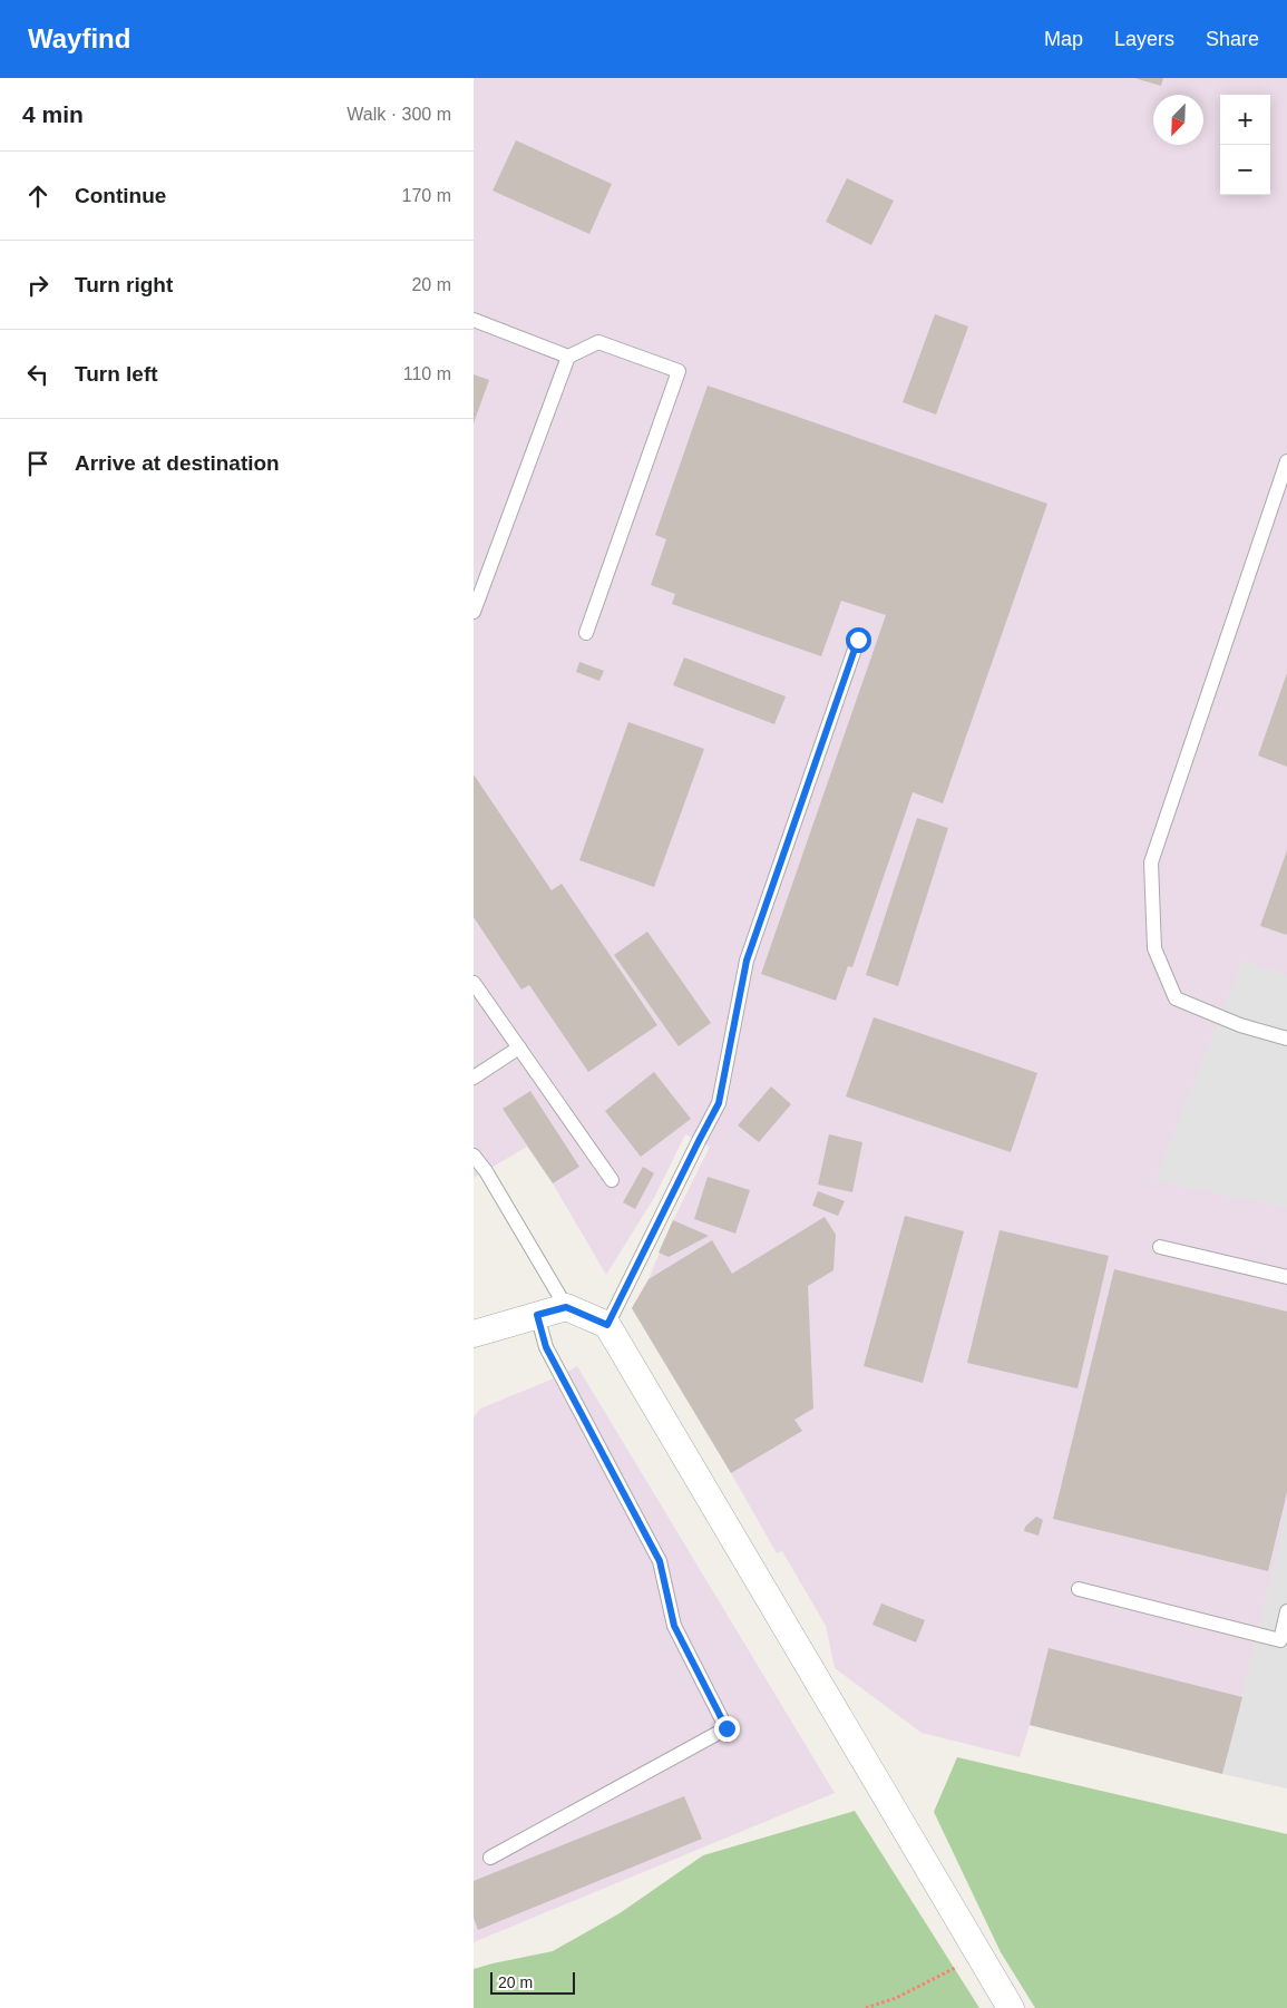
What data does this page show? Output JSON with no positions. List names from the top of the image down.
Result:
{
  "scale_bar": "20 m",
  "north": "bottom left",
  "page": {
    "header": "Wayfind",
    "nav": ["Map", "Layers", "Share"],
    "heading": ["4 min", "Walk · 300 m"],
    "map_buttons": ["+", "−"],
    "list": [
      ["Continue", "170 m"],
      ["Turn right", "20 m"],
      ["Turn left", "110 m"],
      "Arrive at destination"
    ],
    "scale": "20 m"
  }
}
